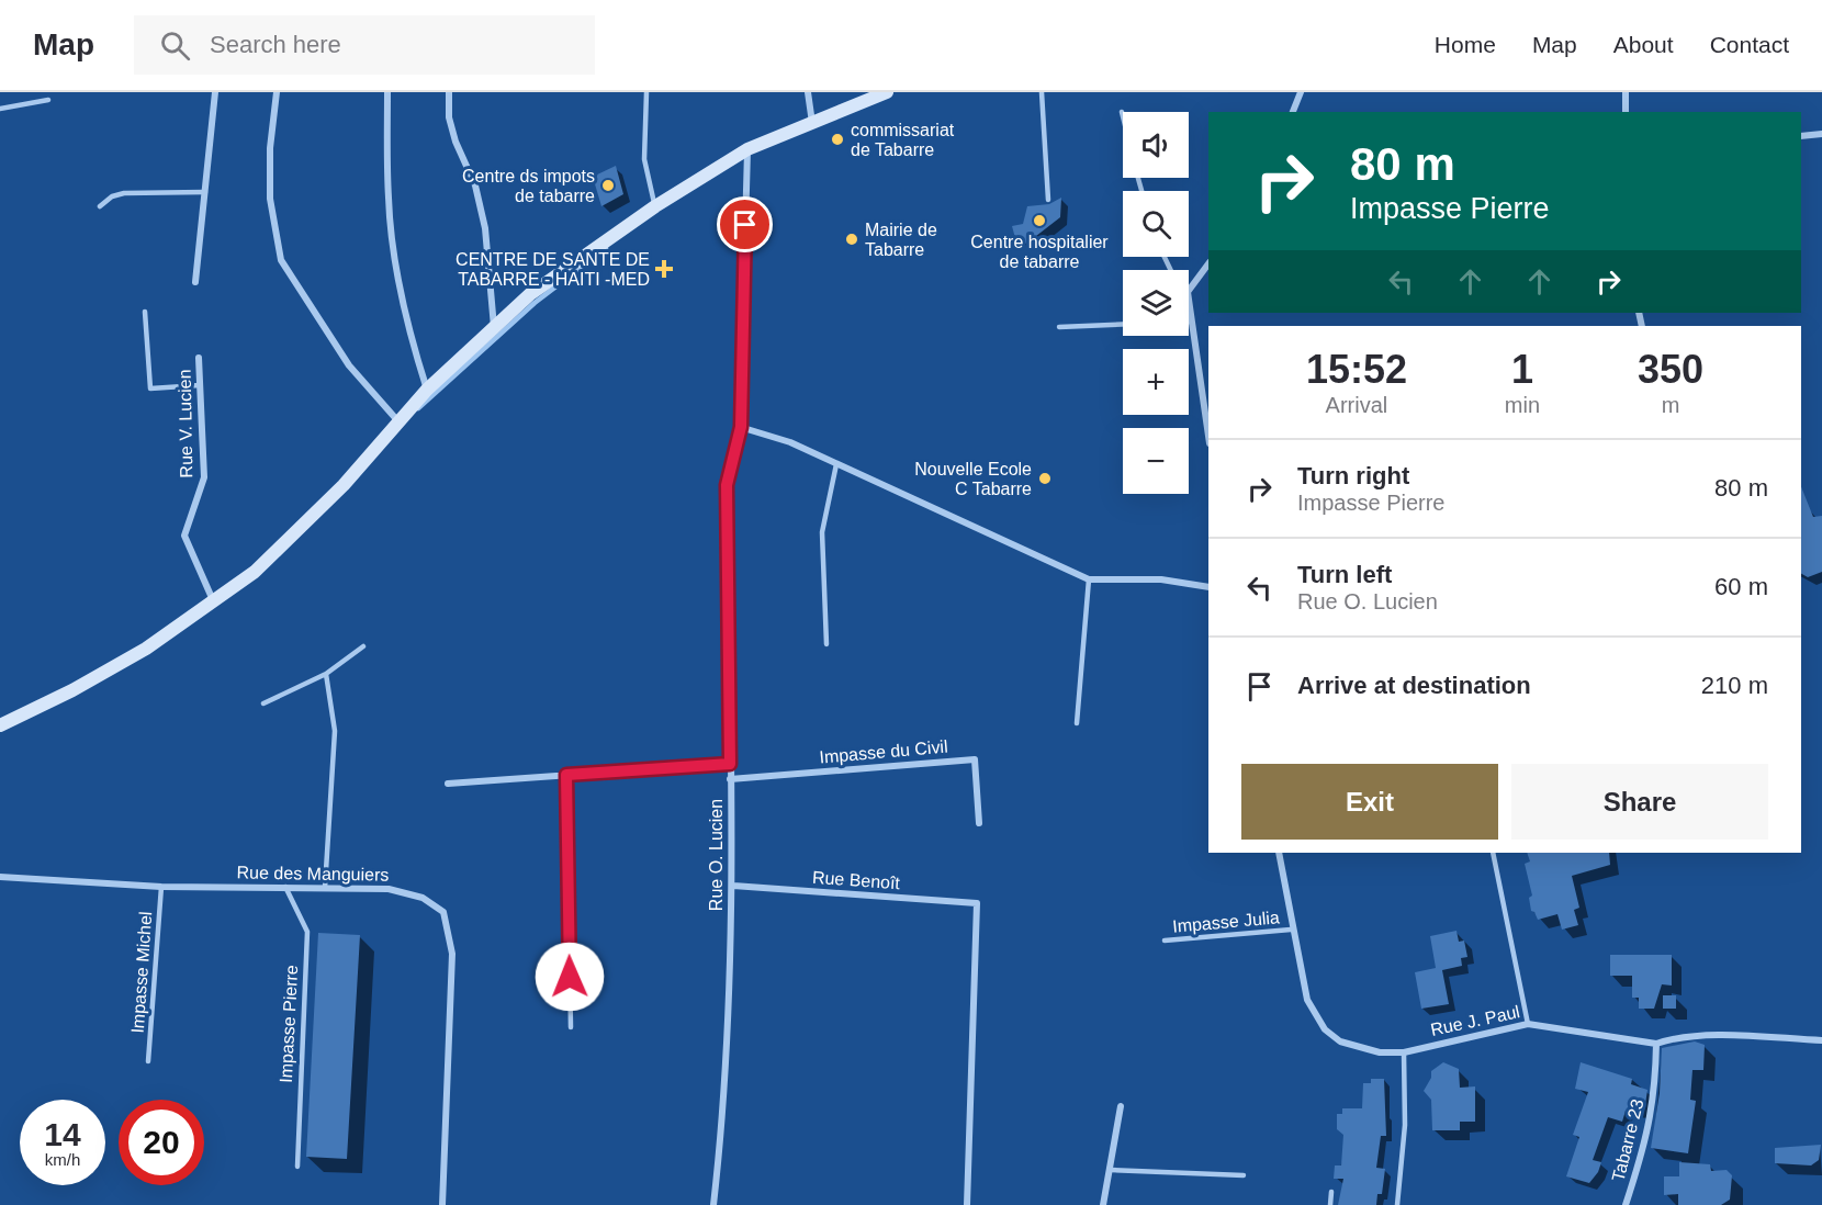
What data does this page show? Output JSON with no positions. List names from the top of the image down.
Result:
{
  "streets": {
    "street": [
      "Rue V. Lucien",
      "Impasse du Civil",
      "Rue O. Lucien",
      "Rue des Manguiers",
      "Rue Benoît",
      "Rue J. Paul",
      "Tabarre 23"
    ],
    "lane": ["Impasse Julia", "Impasse Michel", "Impasse Pierre"]
  },
  "crossings": [
    ["Impasse du Civil", "Rue O. Lucien"],
    ["Rue O. Lucien", "Rue Benoît"],
    ["Rue des Manguiers", "Impasse Michel"],
    ["Rue des Manguiers", "Impasse Pierre"],
    ["Impasse Julia", "Rue J. Paul"],
    ["Rue J. Paul", "Tabarre 23"]
  ],
  "places": {
    "other": [
      "commissariat de Tabarre",
      "Centre ds impots de tabarre",
      "Centre hospitalier de tabarre",
      "Mairie de Tabarre",
      "Nouvelle Ecole C Tabarre"
    ],
    "health": ["CENTRE DE SANTE DE TABARRE - HAITI -MED"]
  },
  "page": {
    "header": "Map",
    "search": "Search here",
    "nav": [
      "Home",
      "Map",
      "About",
      "Contact"
    ],
    "map_buttons": ["+", "−"],
    "turn": ["80 m", "Impasse Pierre"],
    "eta": [
      "15:52",
      "Arrival",
      "1",
      "min",
      "350",
      "m"
    ],
    "list": [
      {
        "name": "Turn right",
        "note": "Impasse Pierre",
        "value": "80 m"
      },
      {
        "name": "Turn left",
        "note": "Rue O. Lucien",
        "value": "60 m"
      },
      {
        "name": "Arrive at destination",
        "value": "210 m"
      }
    ],
    "buttons": ["Exit", "Share"],
    "speed": "14 km/h",
    "limit": "20"
  }
}
